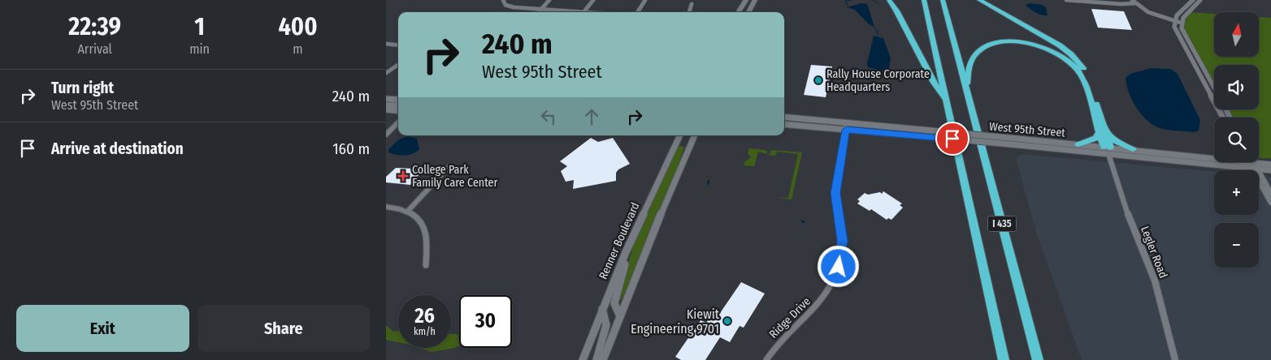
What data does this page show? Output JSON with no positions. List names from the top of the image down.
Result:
{
  "streets": {
    "highway": ["I 435"],
    "main road": ["West 95th Street", "Renner Boulevard"],
    "street": ["Legler Road", "Ridge Drive"]
  },
  "crossings": [
    ["West 95th Street", "Legler Road"],
    ["West 95th Street", "Ridge Drive"]
  ],
  "places": {
    "other": ["Rally House Corporate Headquarters", "Kiewit Engineering 9701"],
    "health": ["College Park Family Care Center"]
  },
  "north": "top",
  "page": {
    "eta": [
      "22:39",
      "Arrival",
      "1",
      "min",
      "400",
      "m"
    ],
    "map_buttons": ["+", "−"],
    "turn": ["240 m", "West 95th Street"],
    "list": [
      {
        "name": "Turn right",
        "note": "West 95th Street",
        "value": "240 m"
      },
      {
        "name": "Arrive at destination",
        "value": "160 m"
      }
    ],
    "speed": "26 km/h",
    "limit": "30",
    "buttons": ["Exit", "Share"]
  }
}
